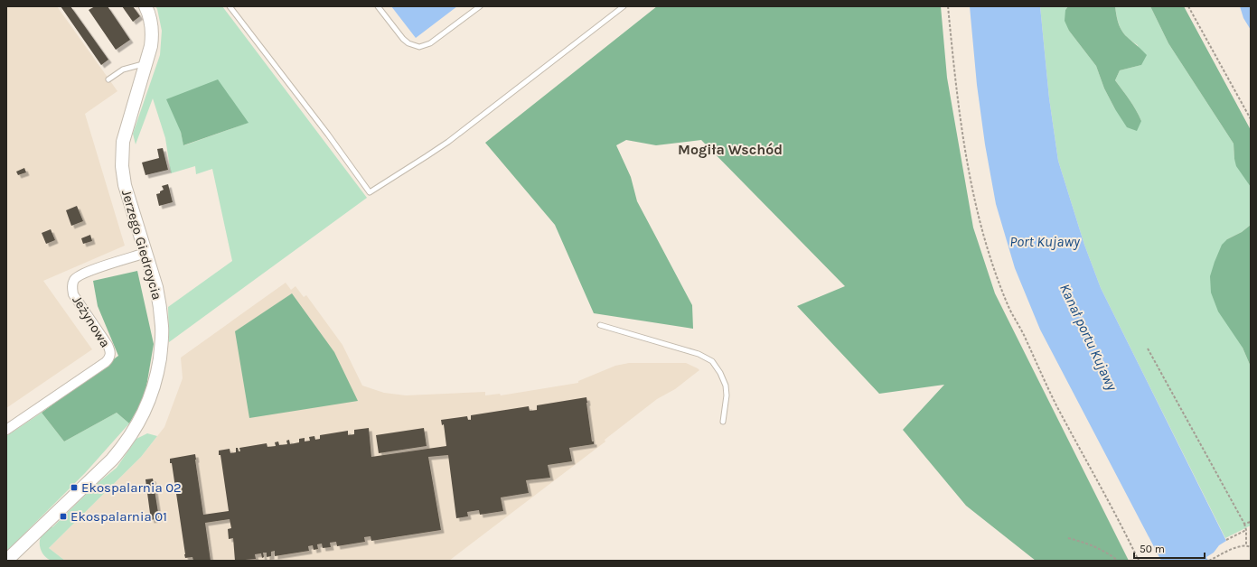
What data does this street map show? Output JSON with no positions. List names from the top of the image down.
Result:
{
  "streets": {
    "street": ["Jerzego Giedroycia", "Jeżynowa"]
  },
  "crossings": [
    ["Jerzego Giedroycia", "Jeżynowa"]
  ],
  "districts": ["Mogiła Wschód"],
  "water": ["Port Kujawy", "Kanał portu Kujawy"],
  "places": {
    "transit": ["Ekospalarnia 02", "Ekospalarnia 01"]
  },
  "scale_bar": "50 m"
}
